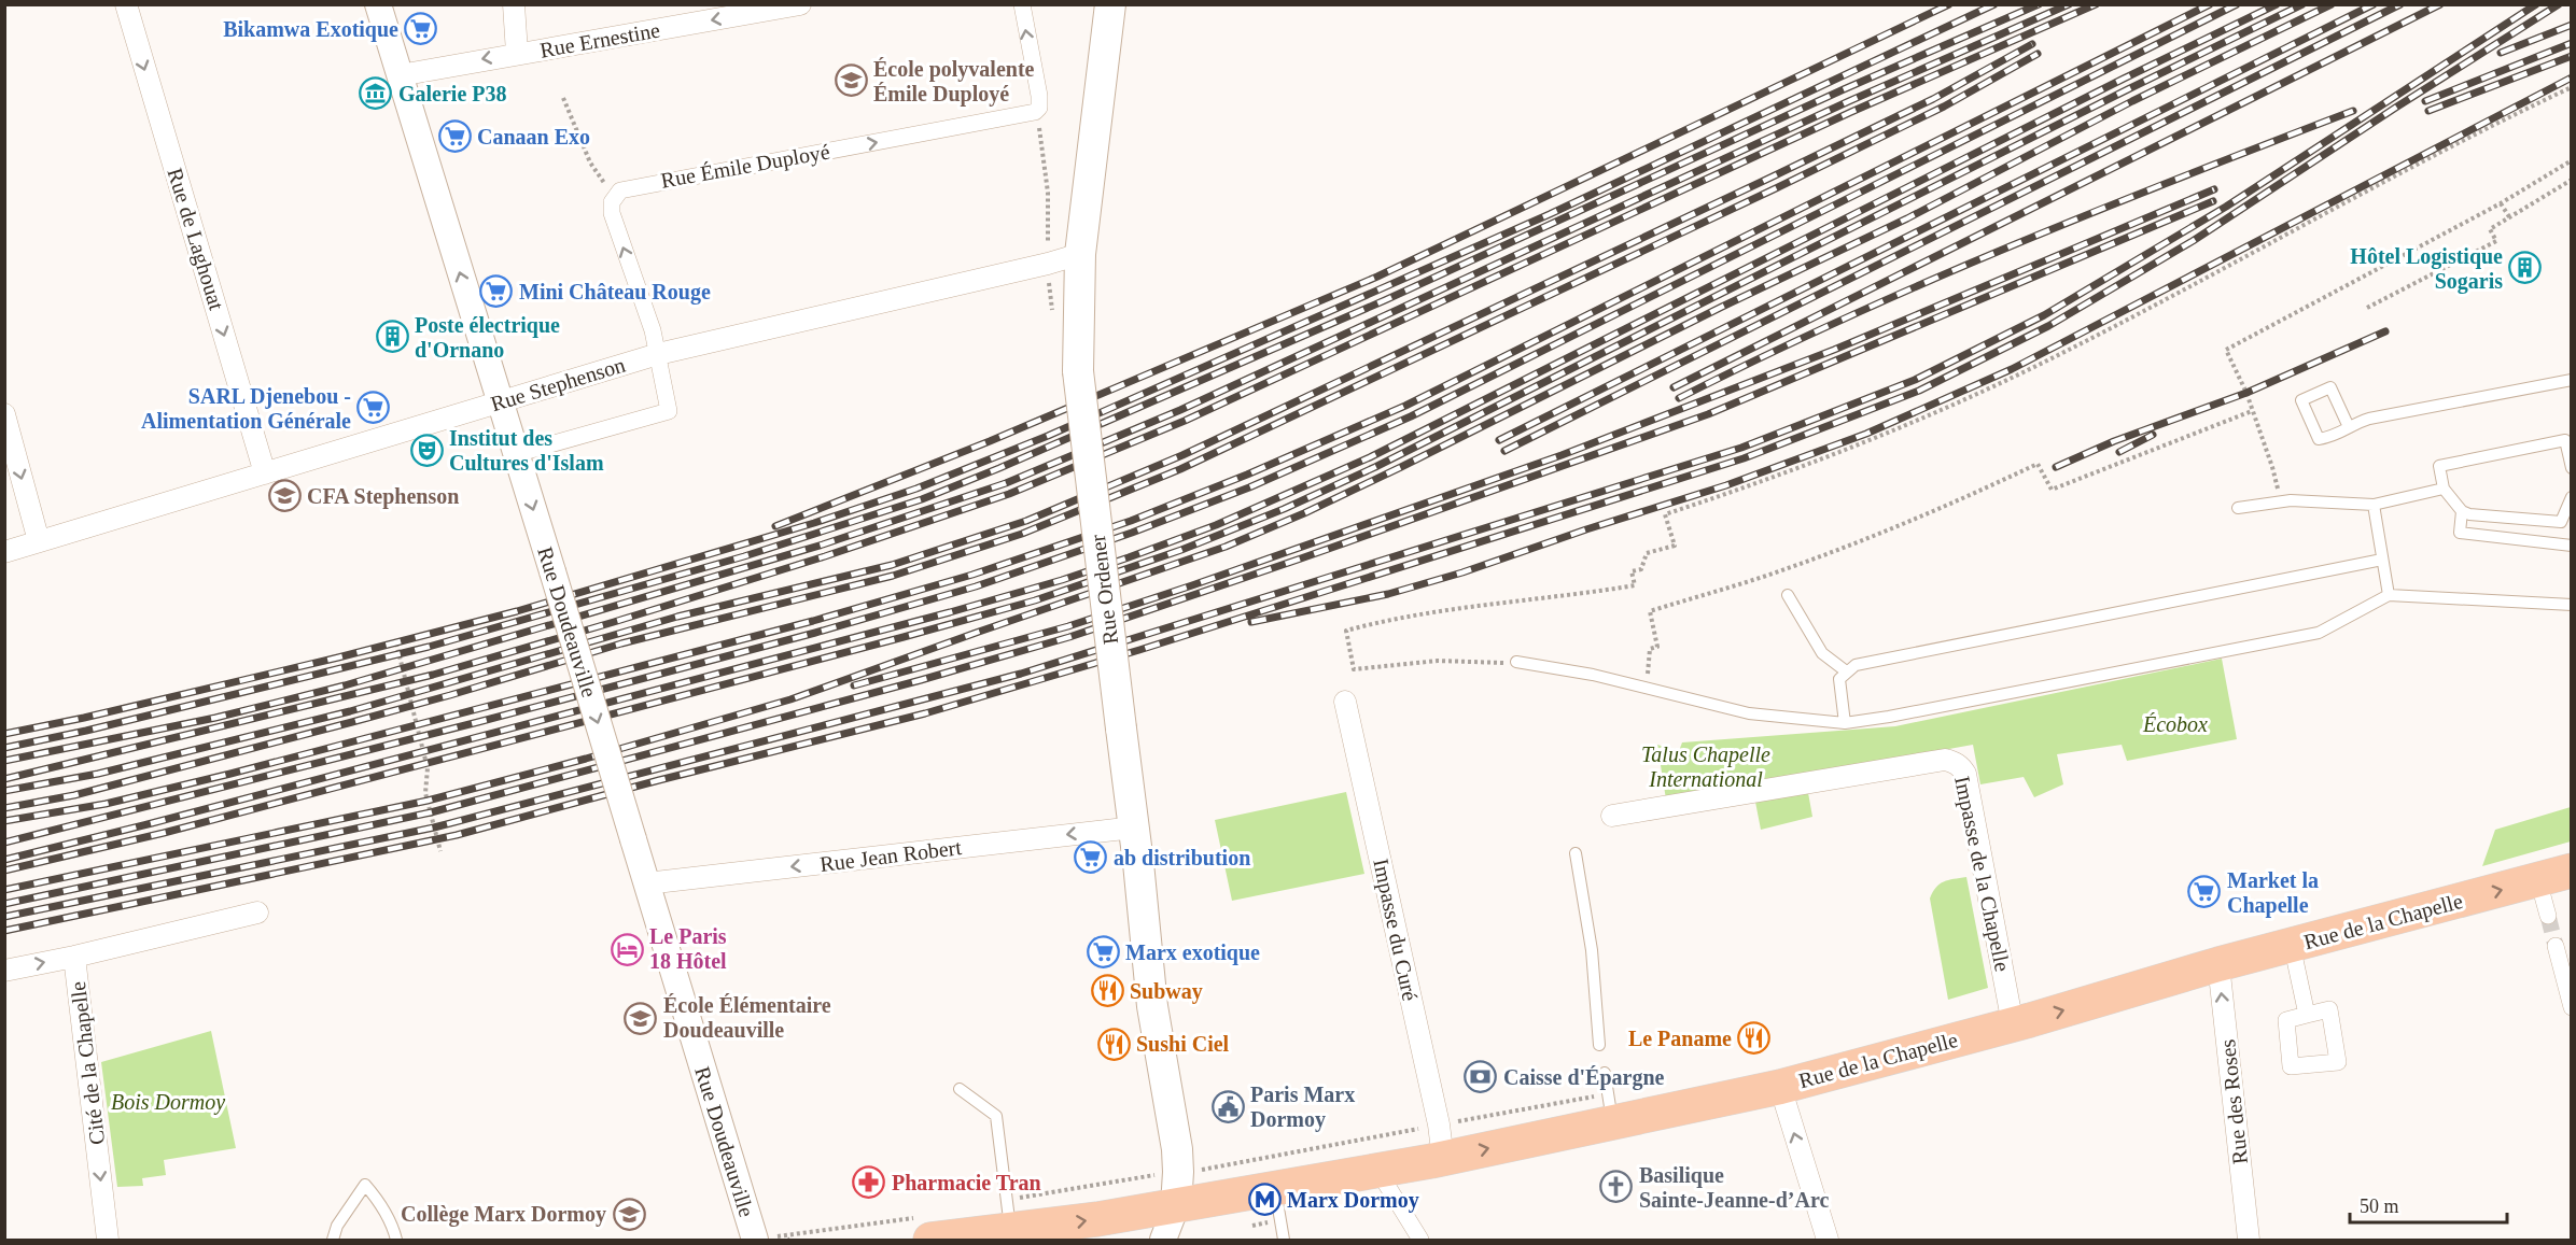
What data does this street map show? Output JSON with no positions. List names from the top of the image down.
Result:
{
  "streets": {
    "main road": ["Rue Ordener", "Rue de la Chapelle"],
    "street": [
      "Rue Ernestine",
      "Rue Émile Duployé",
      "Rue de Laghouat",
      "Rue Stephenson",
      "Rue Doudeauville",
      "Rue Jean Robert",
      "Impasse de la Chapelle",
      "Impasse du Curé",
      "Cité de la Chapelle",
      "Rue des Roses"
    ]
  },
  "crossings": [
    ["Rue Ernestine", "Rue Doudeauville"],
    ["Rue de Laghouat", "Rue Stephenson"],
    ["Rue Stephenson", "Rue Ordener"],
    ["Rue Stephenson", "Rue Doudeauville"],
    ["Rue Ordener", "Rue Jean Robert"],
    ["Rue Ordener", "Rue de la Chapelle"],
    ["Rue Doudeauville", "Rue Jean Robert"],
    ["Impasse de la Chapelle", "Rue de la Chapelle"],
    ["Rue de la Chapelle", "Impasse du Curé"],
    ["Rue de la Chapelle", "Rue des Roses"]
  ],
  "one_way": [
    "Rue Ernestine",
    "Rue Émile Duployé",
    "Rue de Laghouat",
    "Rue Jean Robert",
    "Rue de la Chapelle",
    "Cité de la Chapelle",
    "Rue des Roses"
  ],
  "parks": ["Écobox", "Talus Chapelle International", "Bois Dormoy"],
  "places": {
    "supermarket": [
      "Bikamwa Exotique",
      "Canaan Exo",
      "Mini Château Rouge",
      "SARL Djenebou - Alimentation Générale",
      "ab distribution",
      "Market la Chapelle",
      "Marx exotique"
    ],
    "school or university": [
      "École polyvalente Émile Duployé",
      "CFA Stephenson",
      "École Élémentaire Doudeauville",
      "Collège Marx Dormoy"
    ],
    "museum": ["Galerie P38"],
    "building": ["Hôtel Logistique Sogaris", "Poste électrique d'Ornano"],
    "theatre": ["Institut des Cultures d'Islam"],
    "hotel": ["Le Paris 18 Hôtel"],
    "restaurant": ["Subway", "Le Paname", "Sushi Ciel"],
    "bank": ["Caisse d'Épargne"],
    "public building": ["Paris Marx Dormoy"],
    "pharmacy": ["Pharmacie Tran"],
    "church": ["Basilique Sainte-Jeanne-d’Arc"],
    "metro station": ["Marx Dormoy"]
  },
  "scale_bar": "50 m"
}
